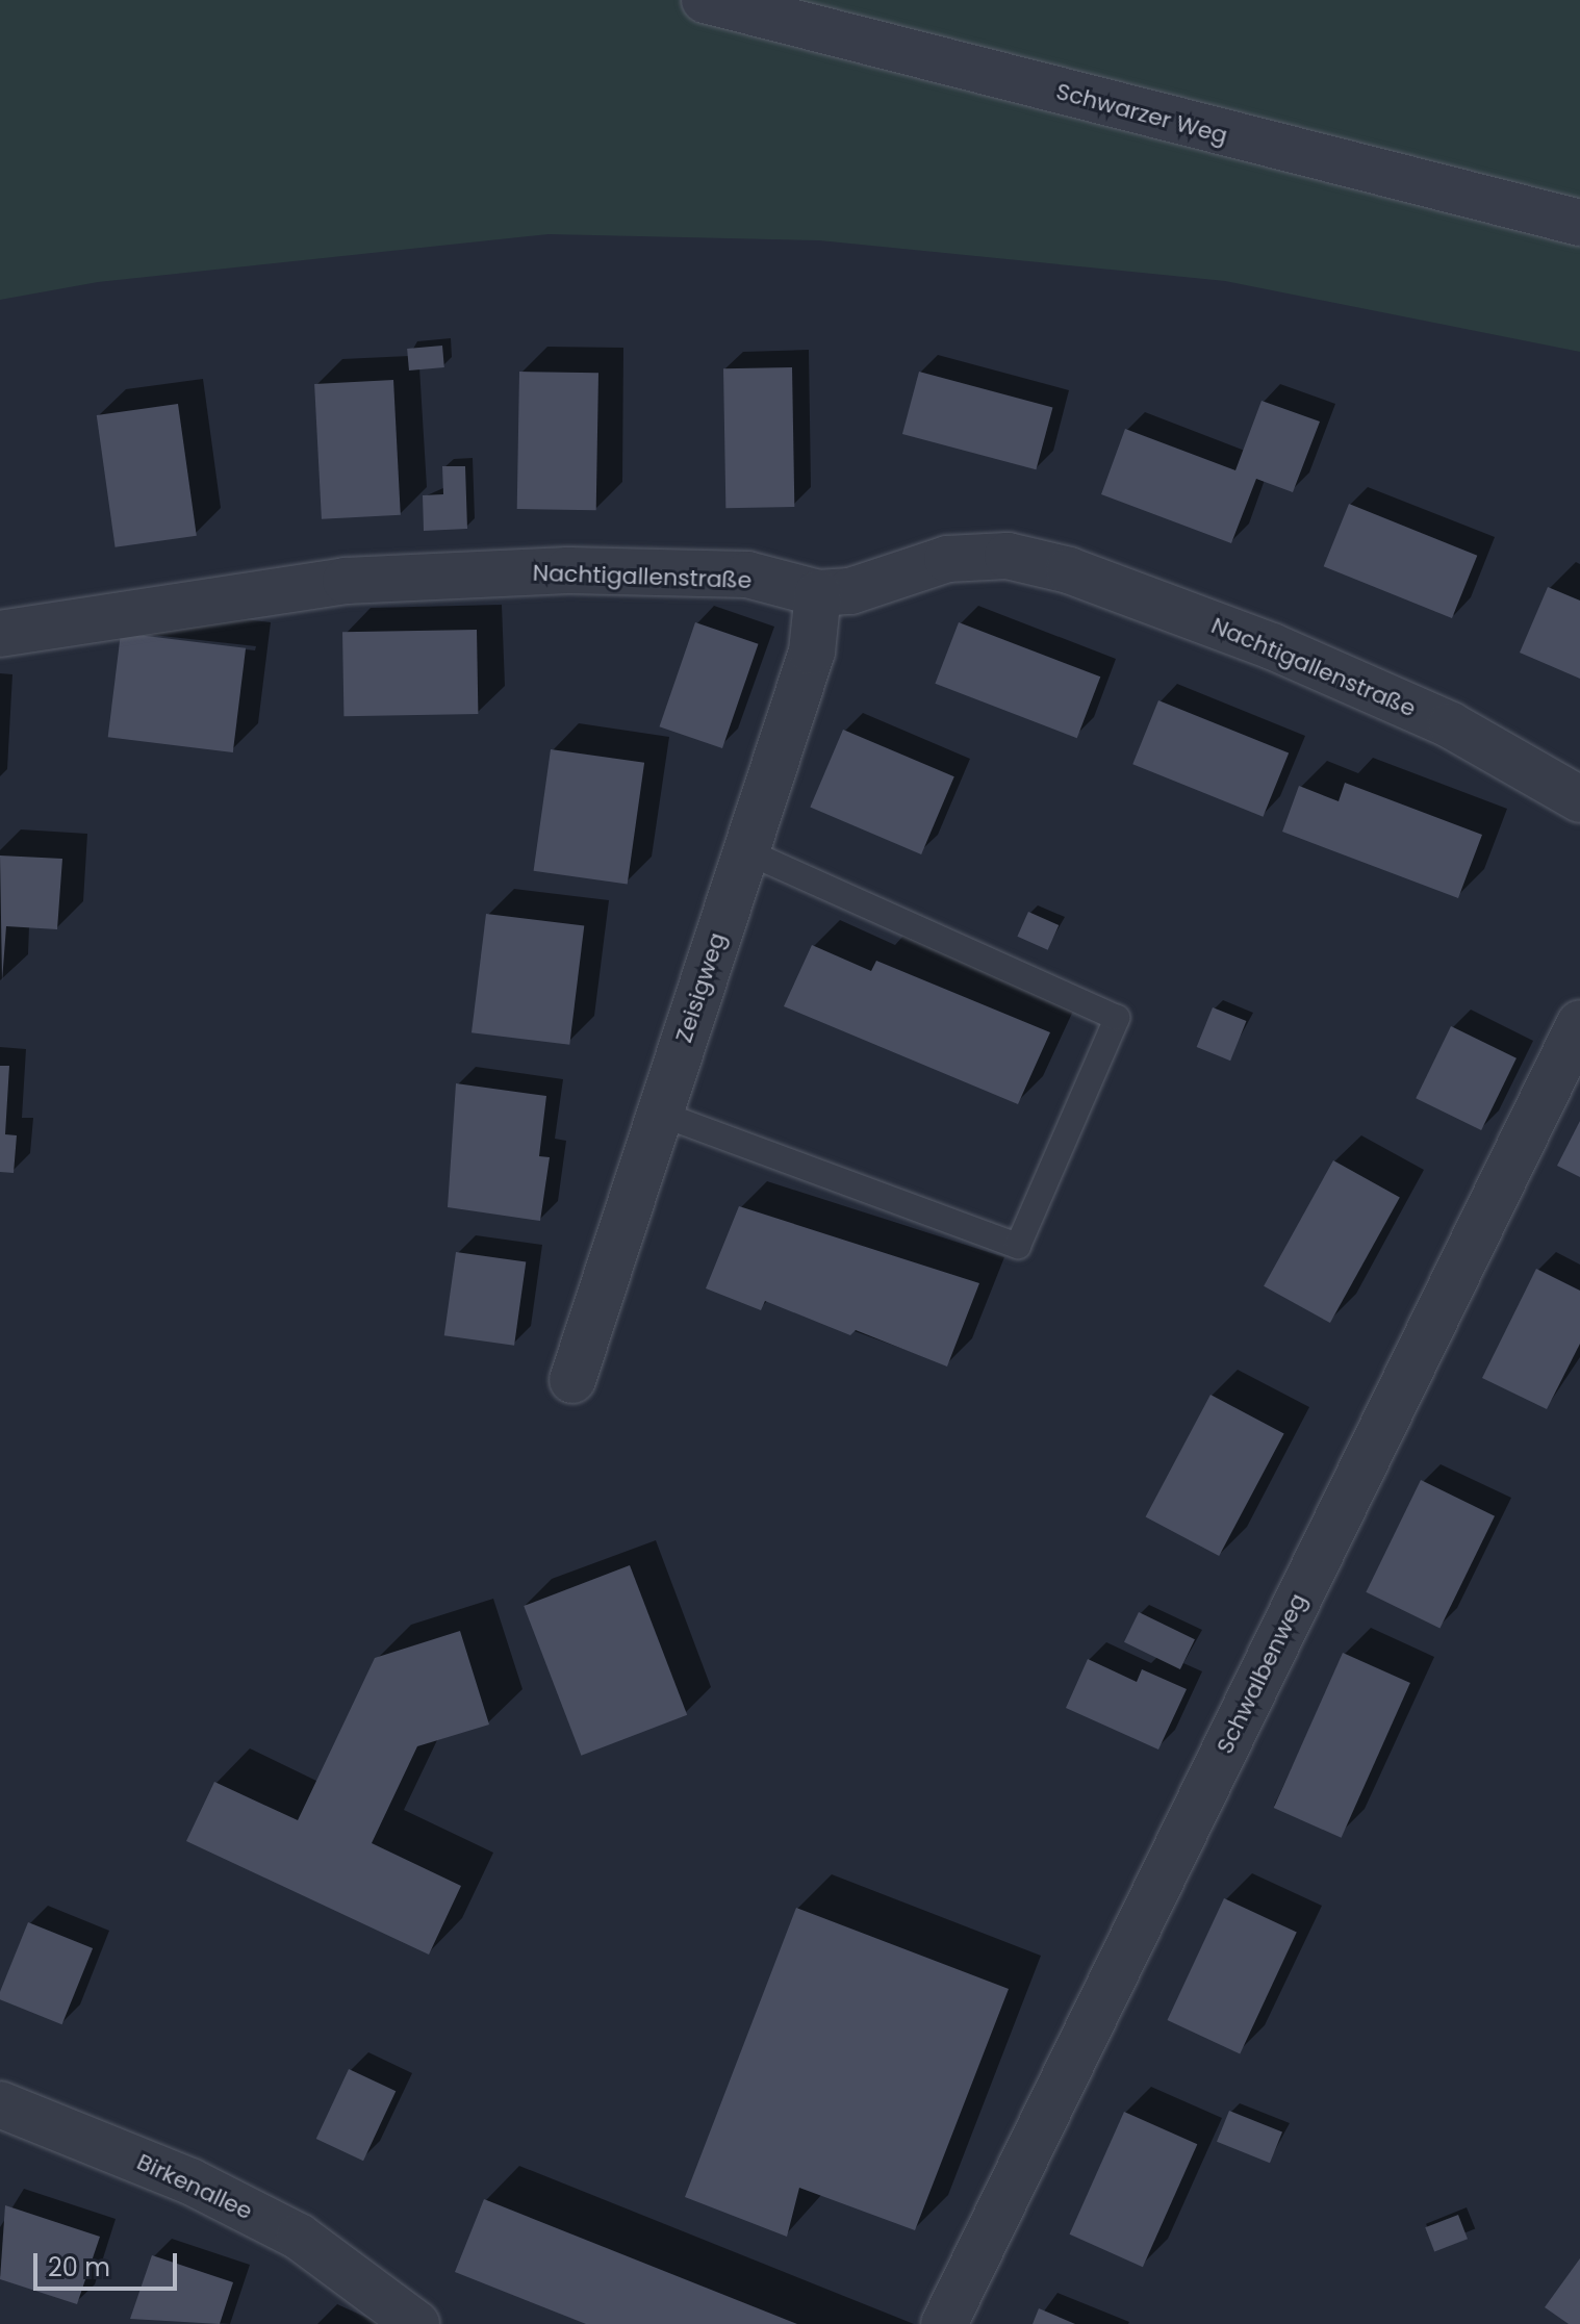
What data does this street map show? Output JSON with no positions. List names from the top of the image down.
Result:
{
  "streets": {
    "street": [
      "Schwarzer Weg",
      "Nachtigallenstraße",
      "Zeisigweg",
      "Schwalbenweg",
      "Birkenallee"
    ]
  },
  "crossings": [
    ["Nachtigallenstraße", "Zeisigweg"]
  ],
  "scale_bar": "20 m"
}
